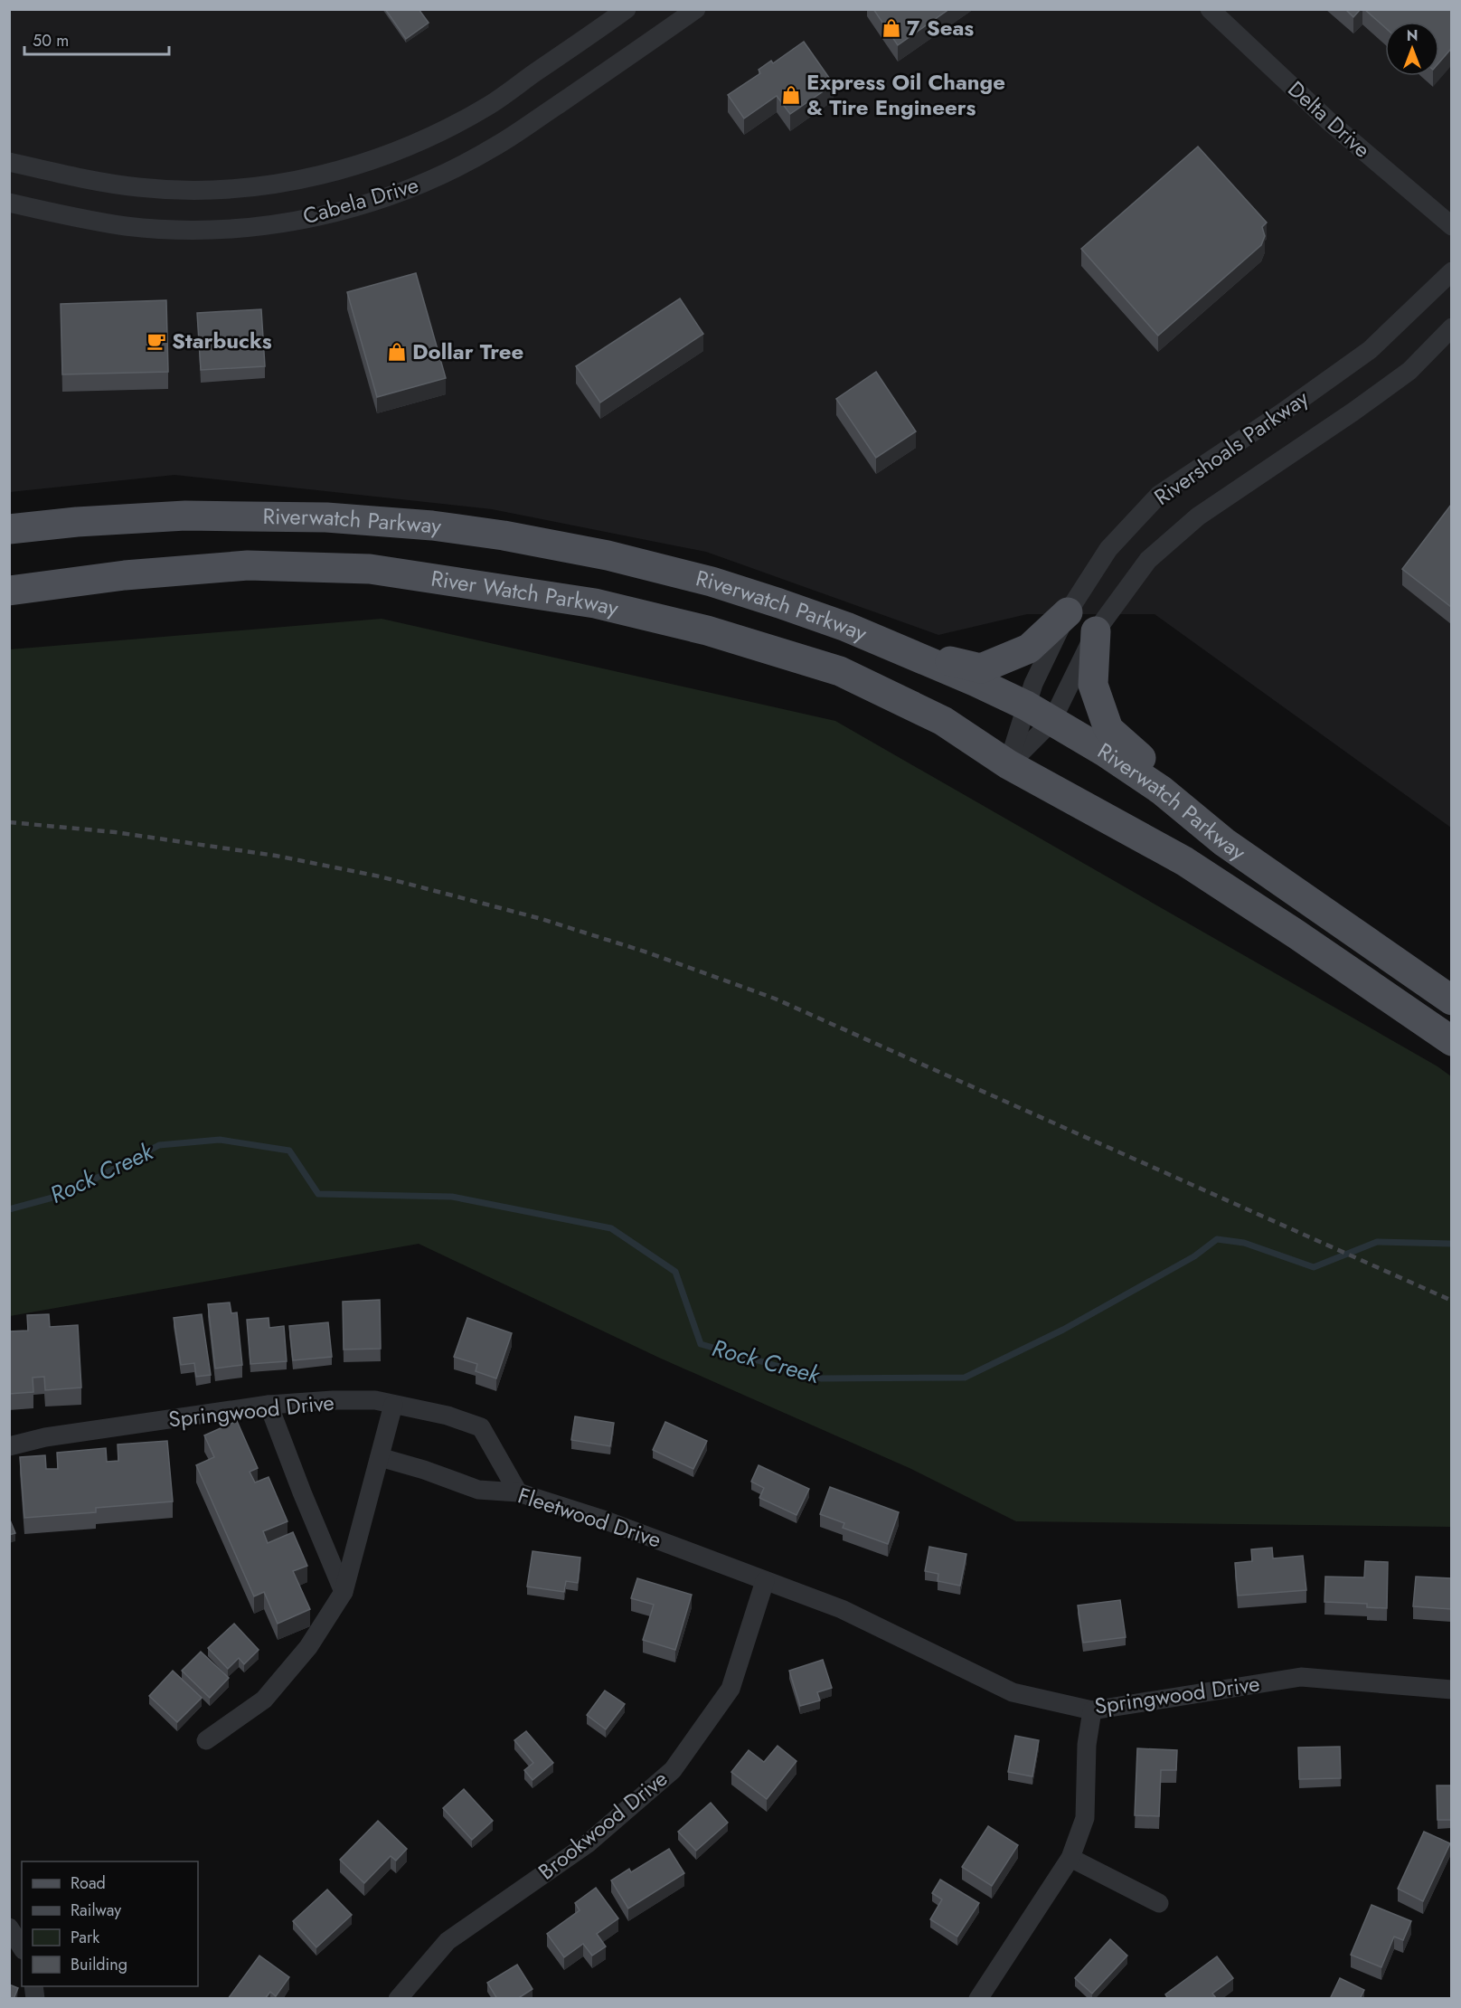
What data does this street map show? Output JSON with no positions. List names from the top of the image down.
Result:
{
  "streets": {
    "main road": ["Riverwatch Parkway", "River Watch Parkway"],
    "street": [
      "Delta Drive",
      "Cabela Drive",
      "Rivershoals Parkway",
      "Springwood Drive",
      "Fleetwood Drive",
      "Brookwood Drive"
    ]
  },
  "crossings": [
    ["Rivershoals Parkway", "Riverwatch Parkway"],
    ["Rivershoals Parkway", "River Watch Parkway"],
    ["Riverwatch Parkway", "River Watch Parkway"],
    ["Springwood Drive", "Fleetwood Drive"],
    ["Springwood Drive", "Brookwood Drive"],
    ["Fleetwood Drive", "Brookwood Drive"]
  ],
  "water": ["Rock Creek"],
  "places": {
    "shop": ["7 Seas", "Express Oil Change & Tire Engineers", "Dollar Tree"],
    "cafe": ["Starbucks"]
  },
  "legend": [
    "Road",
    "Railway",
    "Park",
    "Building"
  ],
  "scale_bar": "50 m",
  "north": "top"
}
